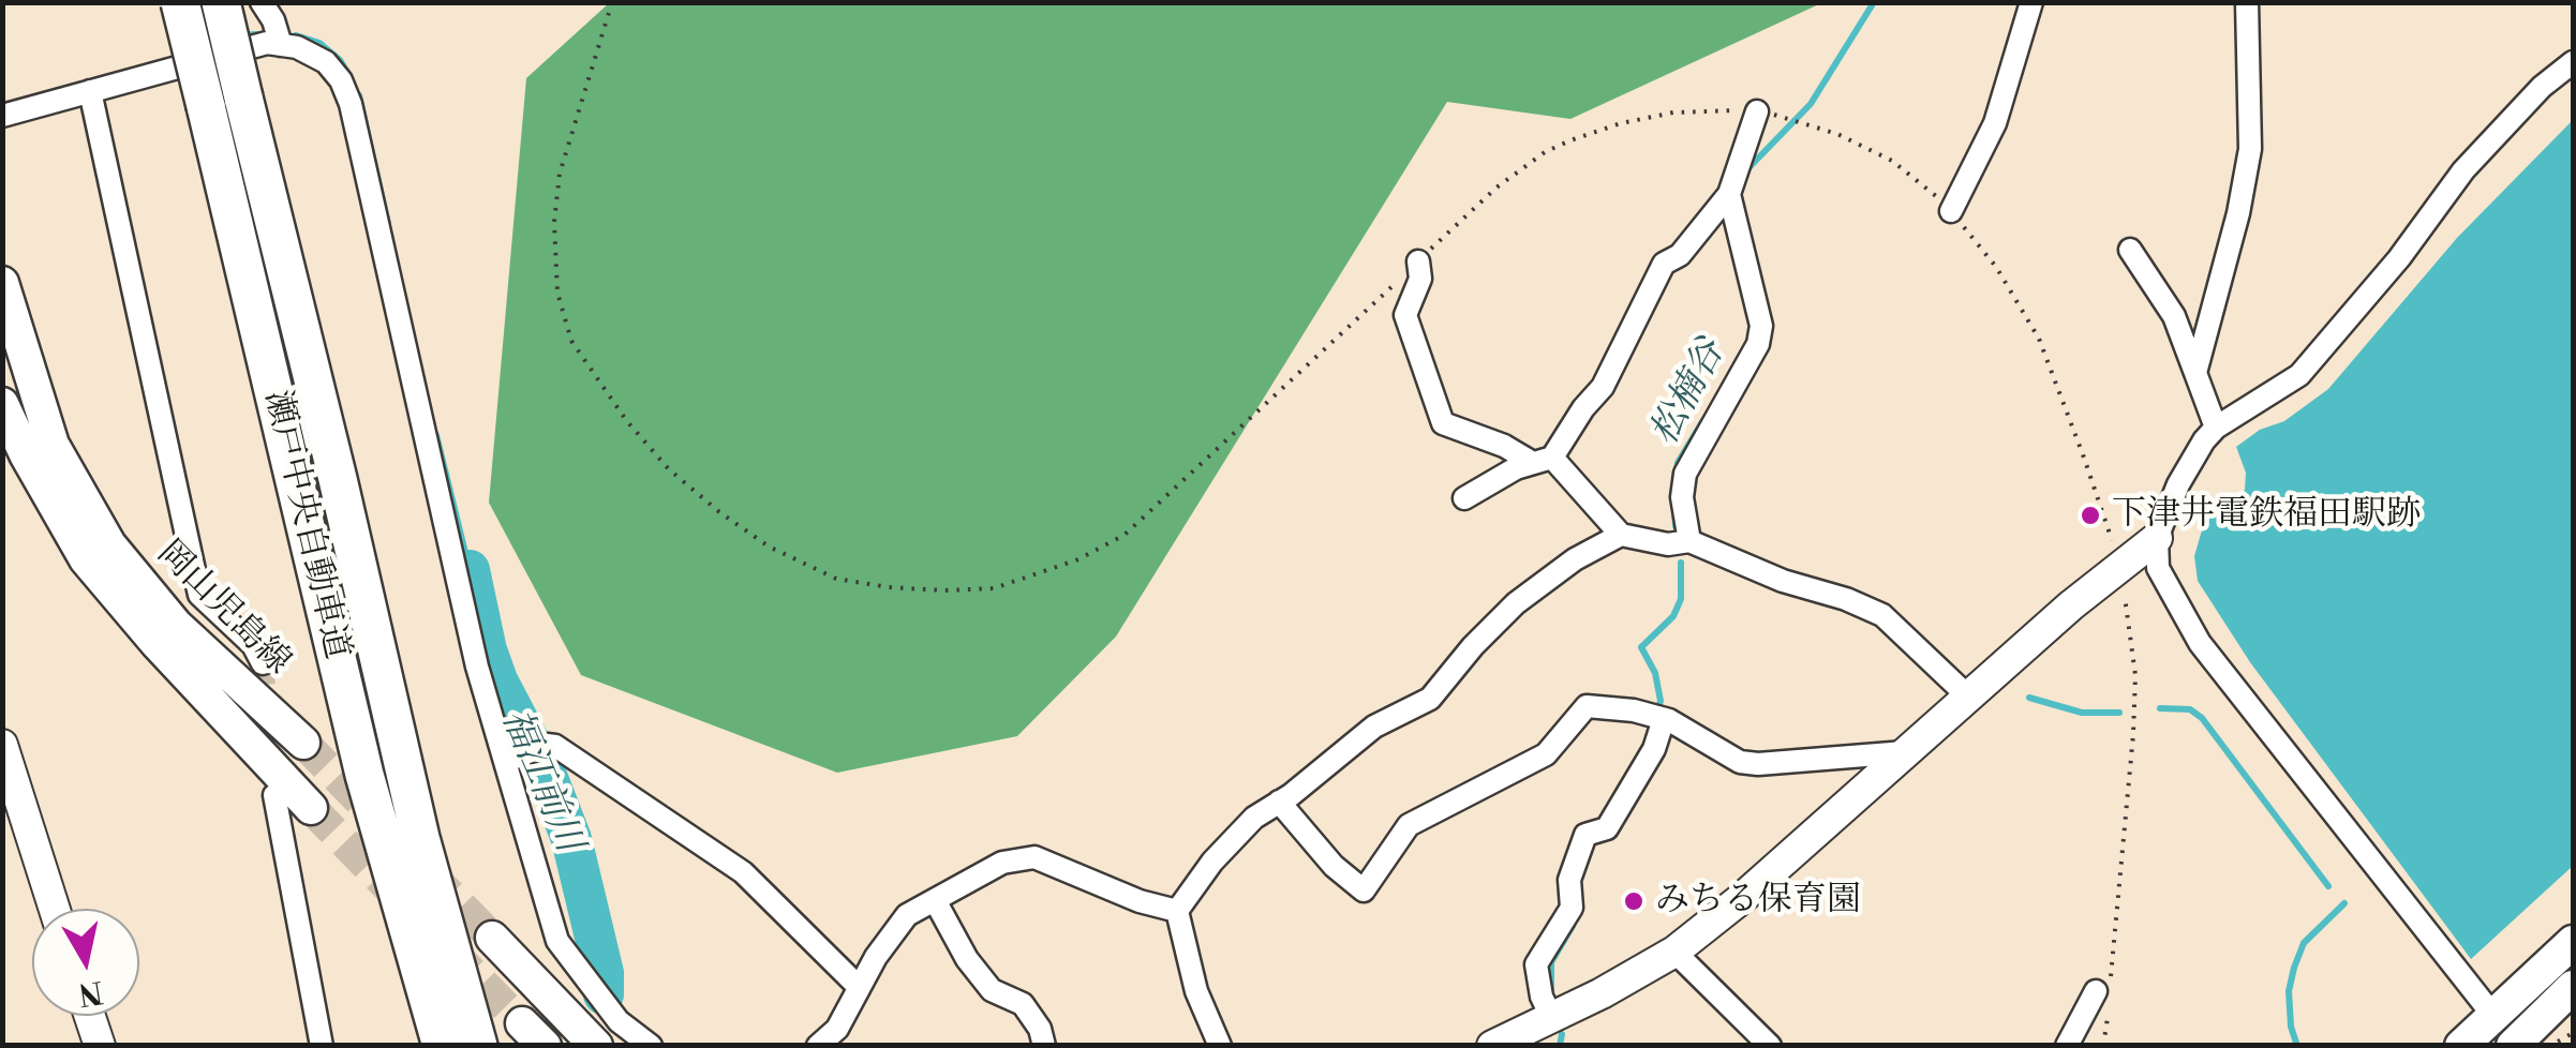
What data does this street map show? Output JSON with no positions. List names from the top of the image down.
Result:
{
  "streets": {
    "highway": ["瀬戸中央自動車道"],
    "main road": ["岡山児島線"]
  },
  "water": ["松楠谷", "福江前川"],
  "places": ["下津井電鉄福田駅跡", "みちる保育園"],
  "north": "bottom"
}
